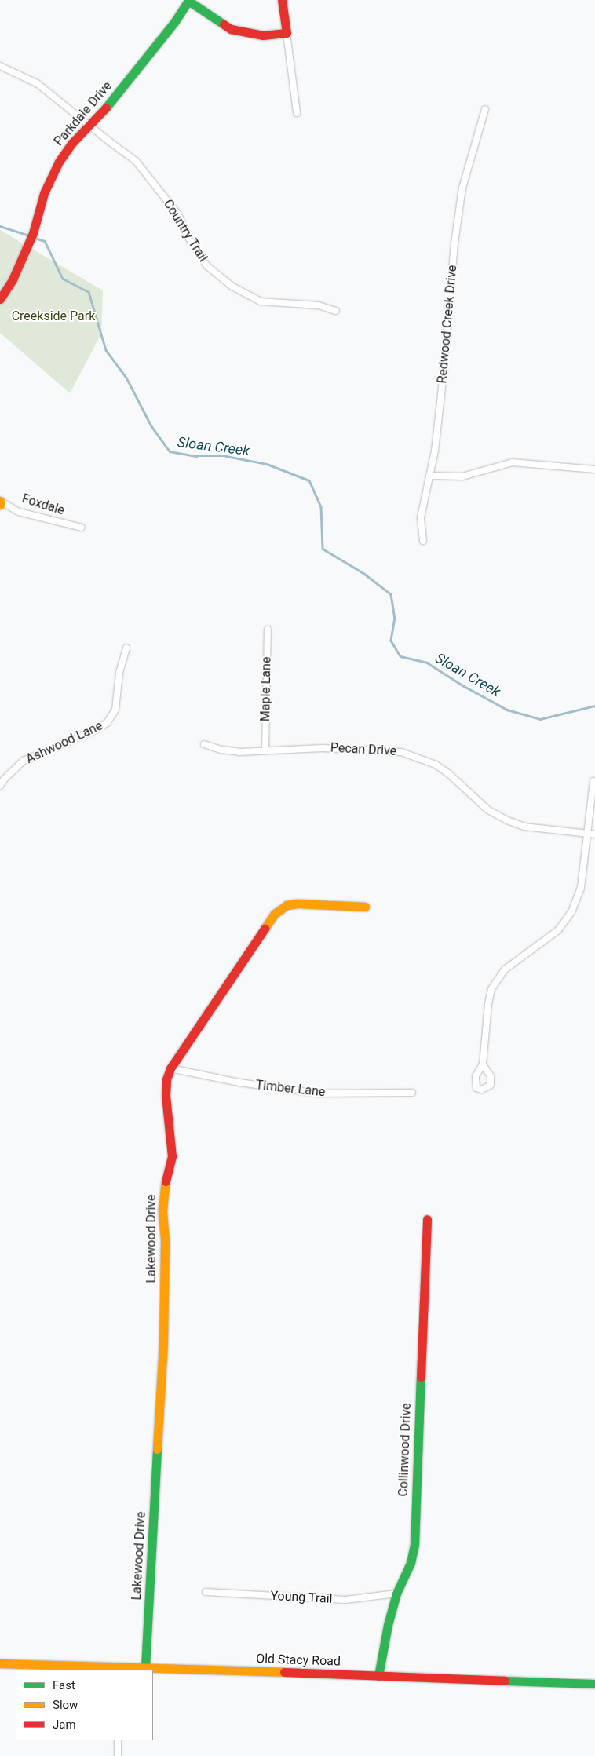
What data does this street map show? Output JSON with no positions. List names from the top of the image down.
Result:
{
  "streets": {
    "street": [
      "Parkdale Drive",
      "Country Trail",
      "Redwood Creek Drive",
      "Foxdale",
      "Maple Lane",
      "Ashwood Lane",
      "Pecan Drive",
      "Timber Lane",
      "Lakewood Drive",
      "Collinwood Drive",
      "Young Trail",
      "Old Stacy Road"
    ]
  },
  "crossings": [
    ["Parkdale Drive", "Country Trail"],
    ["Maple Lane", "Pecan Drive"],
    ["Timber Lane", "Lakewood Drive"],
    ["Lakewood Drive", "Old Stacy Road"],
    ["Collinwood Drive", "Young Trail"],
    ["Collinwood Drive", "Old Stacy Road"]
  ],
  "water": ["Sloan Creek"],
  "parks": ["Creekside Park"],
  "legend": ["Fast", "Slow", "Jam"]
}
